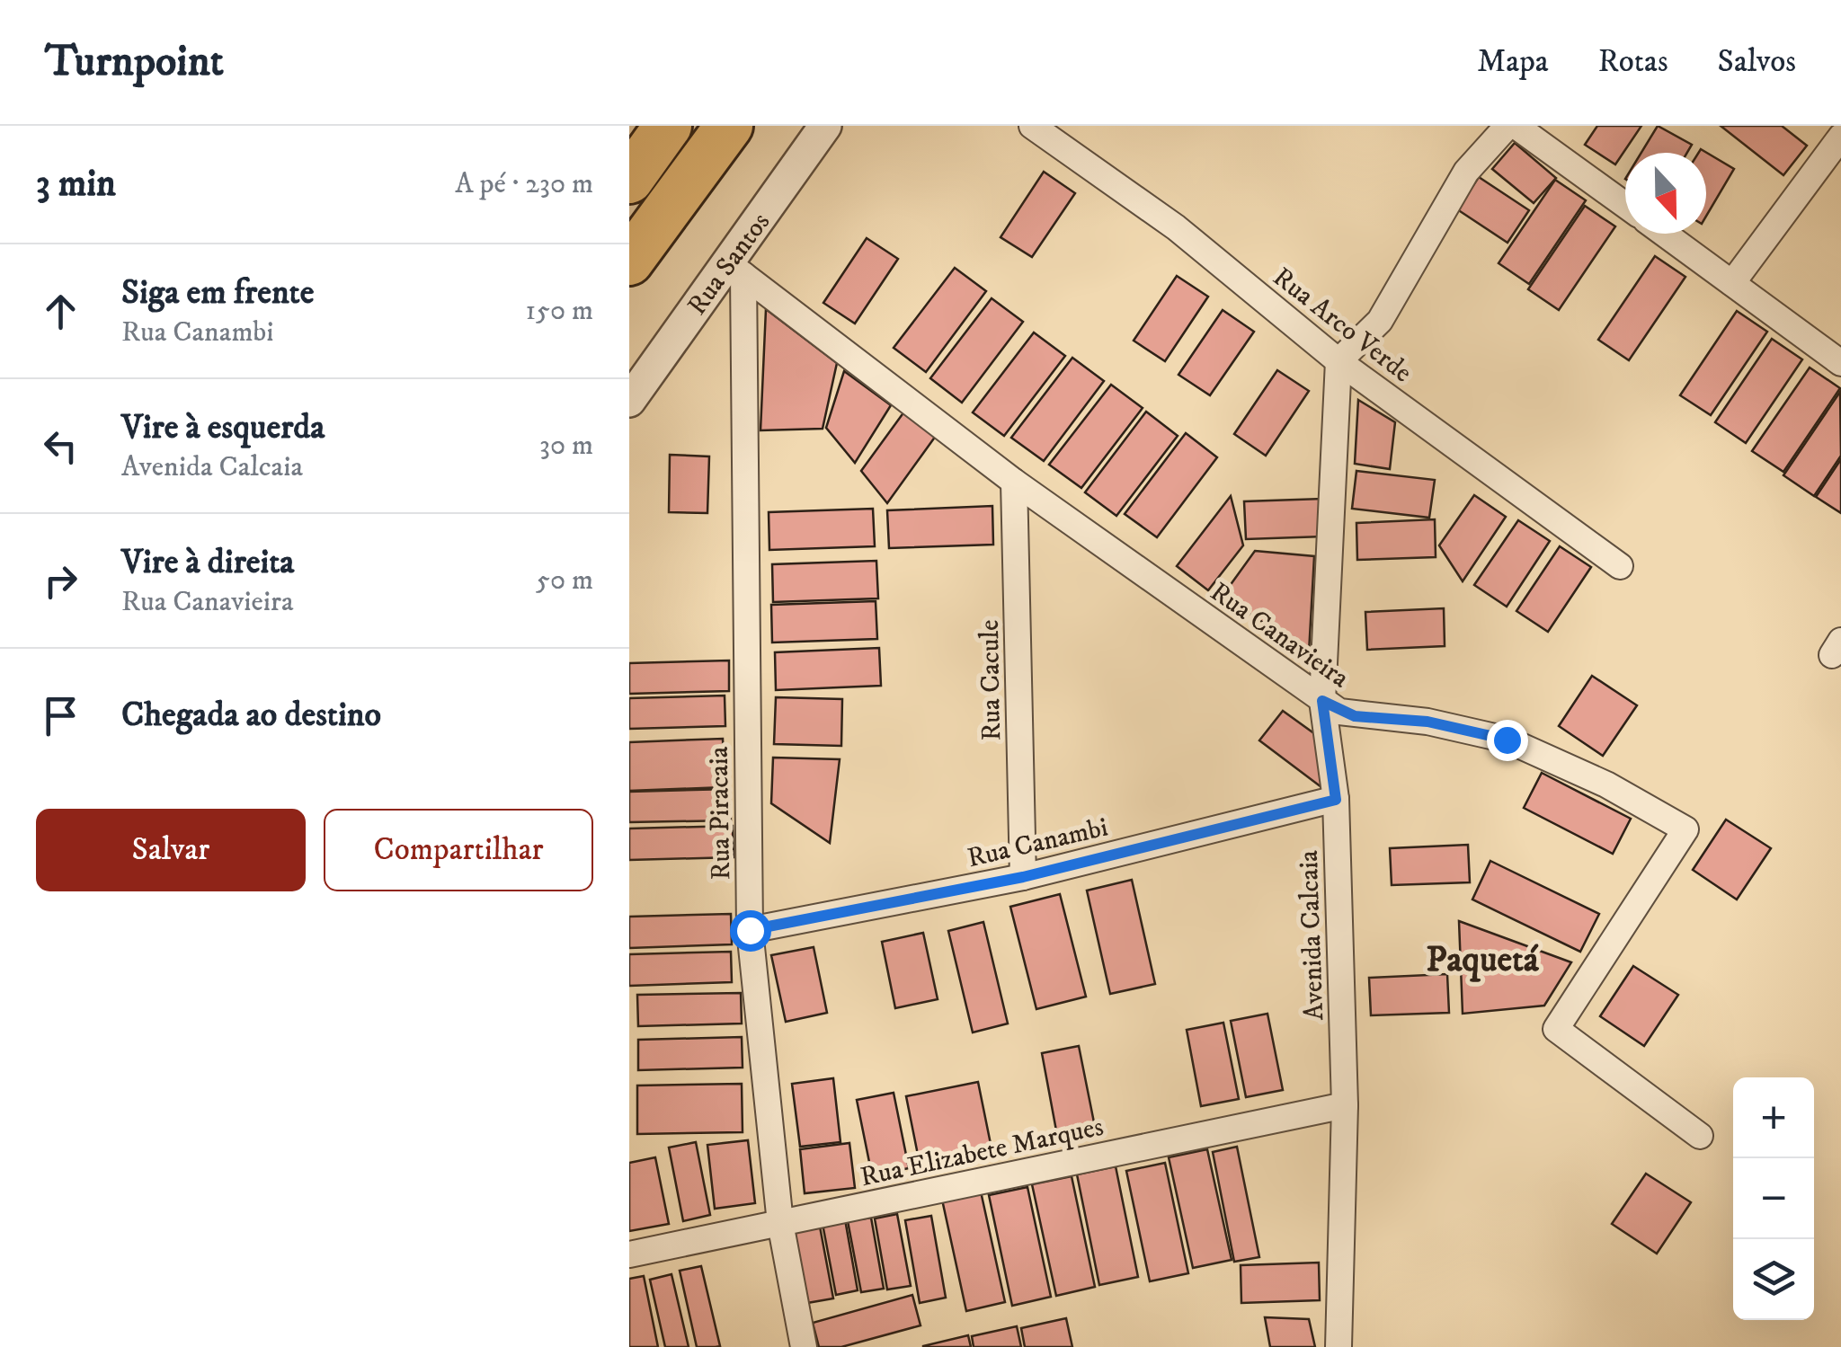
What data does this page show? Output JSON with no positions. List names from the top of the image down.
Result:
{
  "streets": {
    "street": [
      "Rua Santos",
      "Rua Arco Verde",
      "Rua Canavieira",
      "Rua Cacule",
      "Rua Piracaia",
      "Rua Canambi",
      "Avenida Calcaia",
      "Rua Elizabete Marques"
    ]
  },
  "crossings": [
    ["Rua Santos", "Rua Canavieira"],
    ["Rua Santos", "Rua Piracaia"],
    ["Rua Arco Verde", "Avenida Calcaia"],
    ["Rua Canavieira", "Rua Cacule"],
    ["Rua Canavieira", "Rua Piracaia"],
    ["Rua Canavieira", "Avenida Calcaia"],
    ["Rua Cacule", "Rua Canambi"],
    ["Rua Piracaia", "Rua Canambi"],
    ["Rua Piracaia", "Rua Elizabete Marques"],
    ["Rua Canambi", "Avenida Calcaia"],
    ["Avenida Calcaia", "Rua Elizabete Marques"]
  ],
  "districts": ["Paquetá"],
  "north": "bottom",
  "page": {
    "header": "Turnpoint",
    "nav": ["Mapa", "Rotas", "Salvos"],
    "heading": ["3 min", "A pé · 230 m"],
    "list": [
      ["Siga em frente", "Rua Canambi", "150 m"],
      ["Vire à esquerda", "Avenida Calcaia", "30 m"],
      ["Vire à direita", "Rua Canavieira", "50 m"],
      "Chegada ao destino"
    ],
    "buttons": ["Salvar", "Compartilhar"],
    "map_buttons": ["+", "−"]
  }
}
